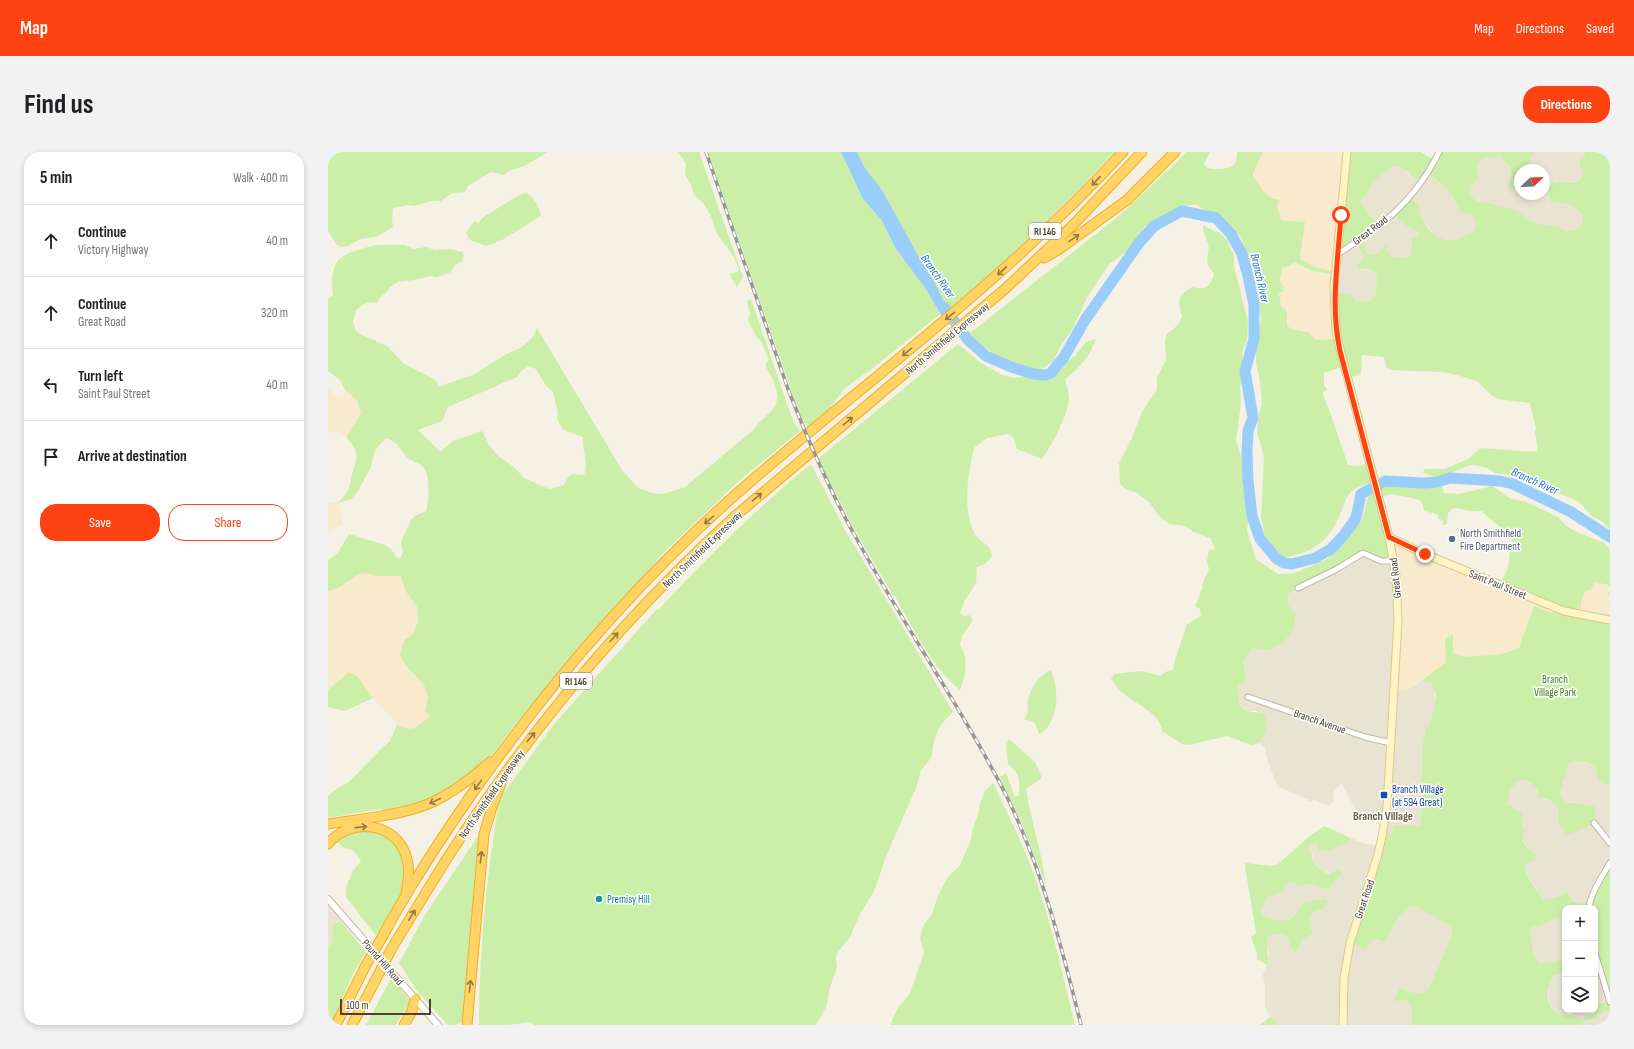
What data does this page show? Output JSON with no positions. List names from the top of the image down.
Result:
{
  "streets": {
    "highway": ["RI 146", "North Smithfield Expressway"],
    "main road": ["Great Road", "Saint Paul Street"],
    "street": ["Branch Avenue", "Pound Hill Road"]
  },
  "crossings": [
    ["Great Road", "Saint Paul Street"],
    ["Great Road", "Branch Avenue"]
  ],
  "districts": ["Branch Village"],
  "water": ["Branch River"],
  "parks": ["Branch Village Park"],
  "places": {
    "other": ["North Smithfield Fire Department", "Premisy Hill"],
    "transit": ["Branch Village (at 594 Great)"]
  },
  "scale_bar": "100 m",
  "north": "top right",
  "page": {
    "header": "Map",
    "nav": ["Map", "Directions", "Saved"],
    "buttons": [
      "Directions",
      ["Save", "Share"]
    ],
    "title": "Find us",
    "heading": ["5 min", "Walk · 400 m"],
    "list": [
      ["Continue", "Victory Highway", "40 m"],
      ["Continue", "Great Road", "320 m"],
      ["Turn left", "Saint Paul Street", "40 m"],
      "Arrive at destination"
    ],
    "map_buttons": ["+", "−"],
    "scale": "100 m"
  }
}
